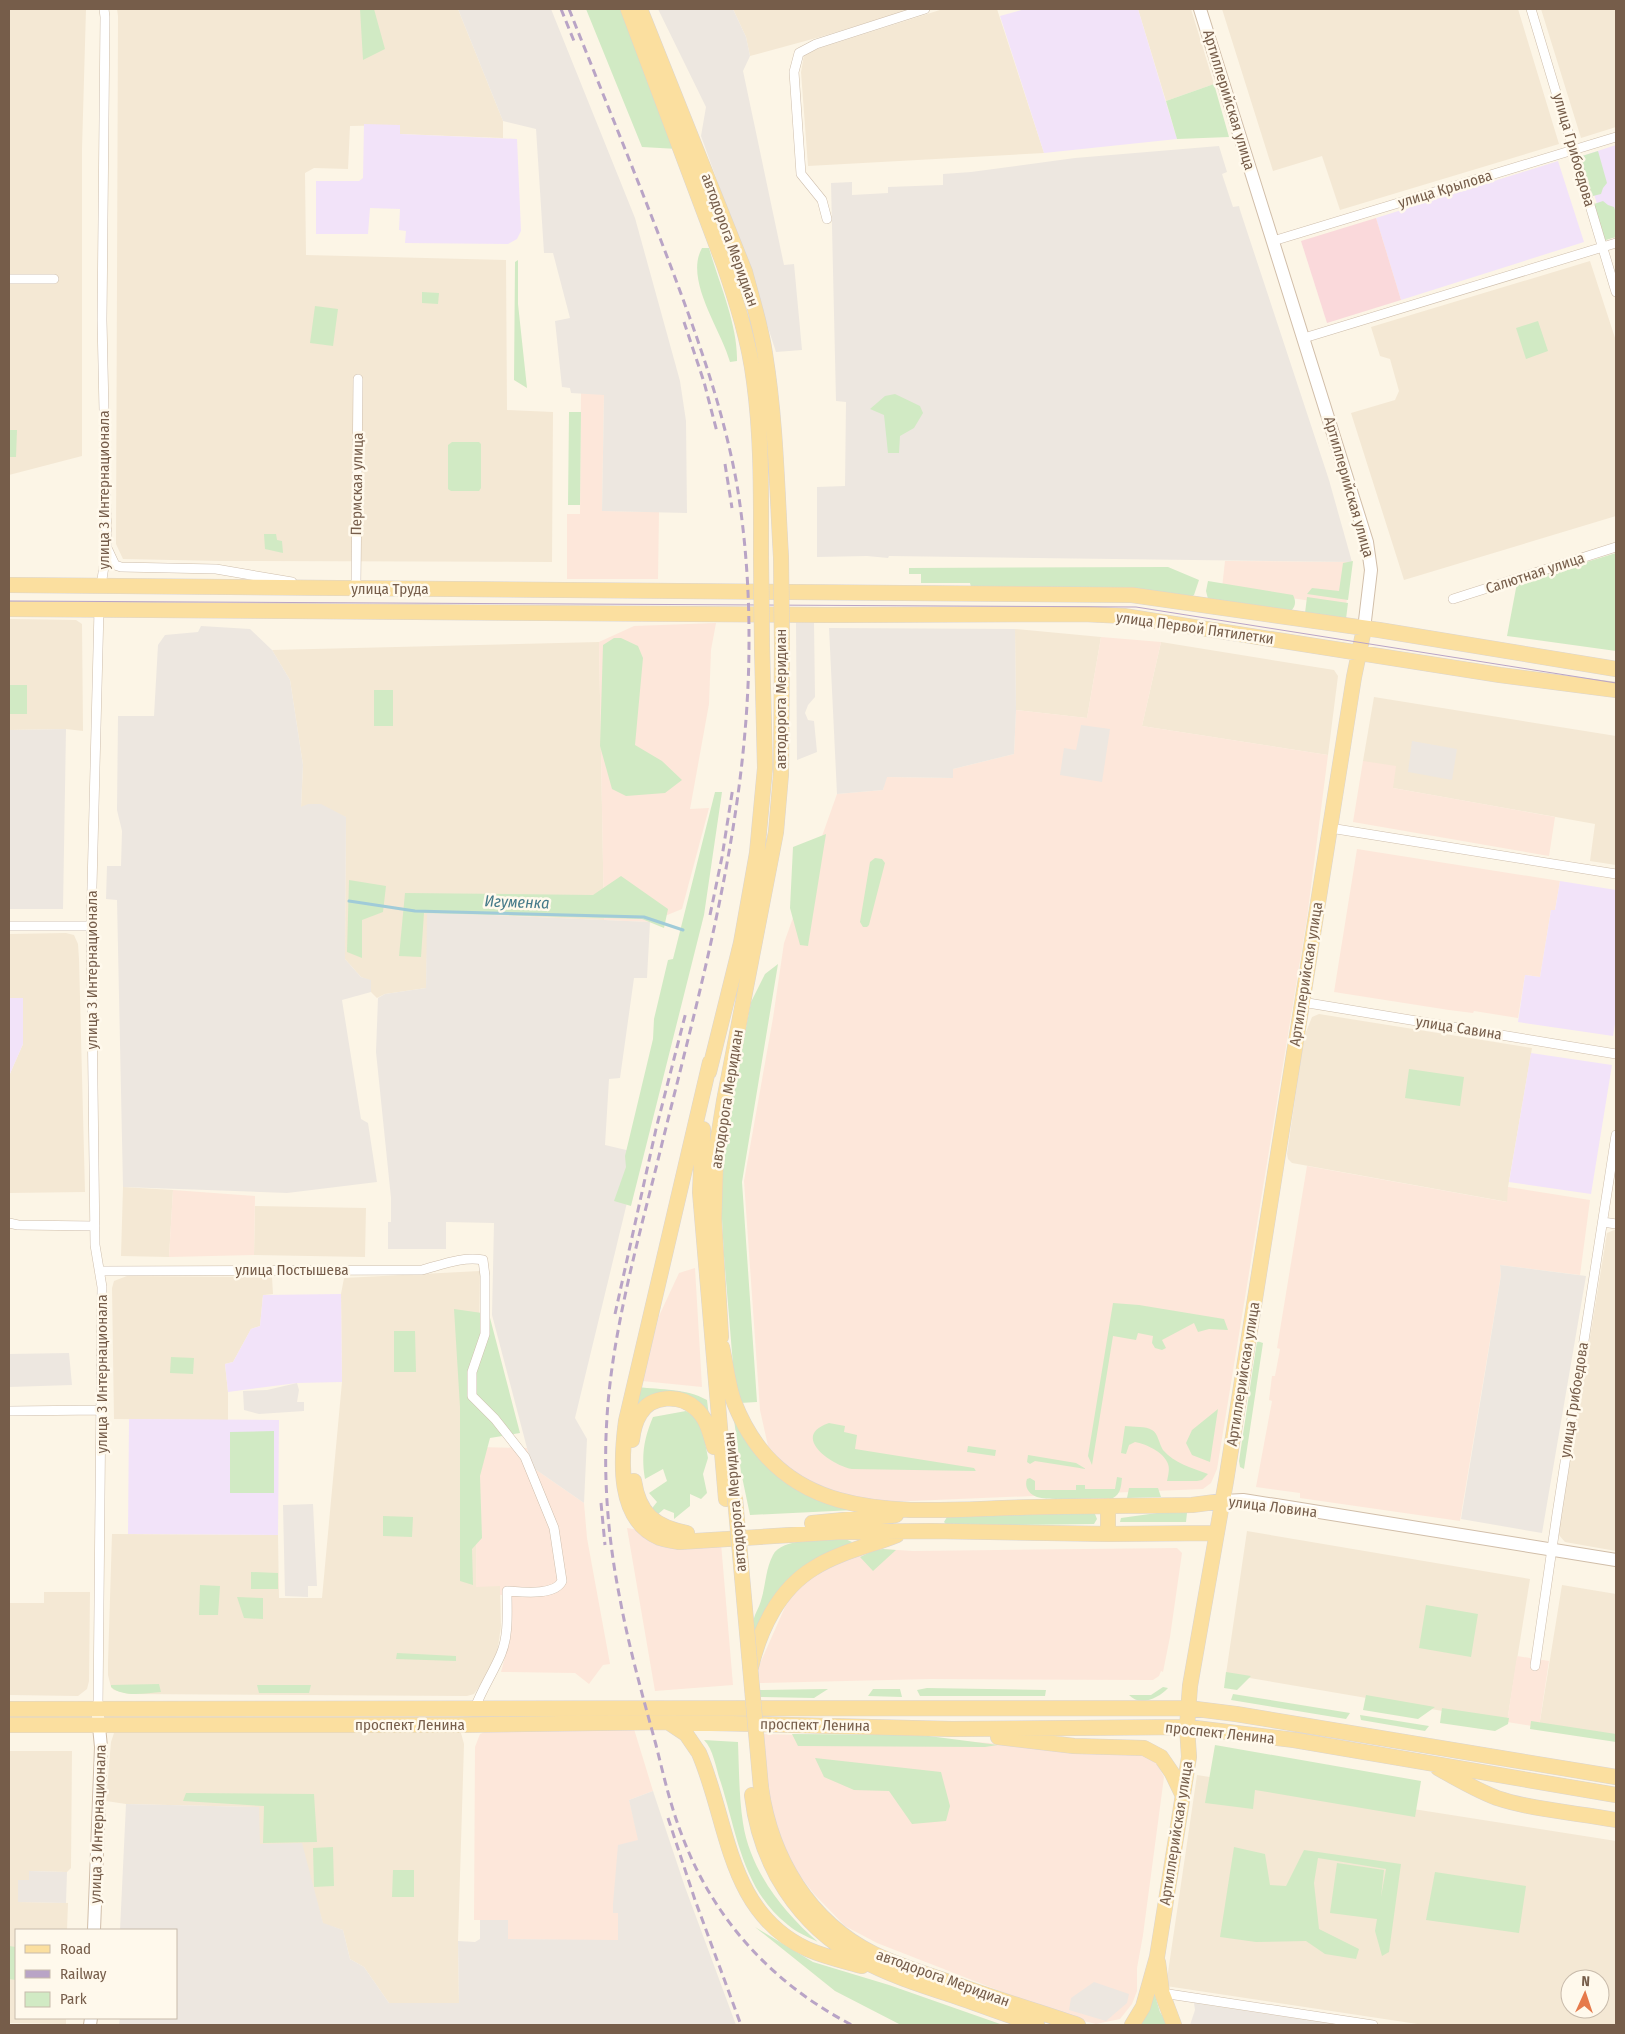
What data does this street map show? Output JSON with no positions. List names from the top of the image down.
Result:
{
  "streets": {
    "main road": [
      "Артиллерийская улица",
      "автодорога Меридиан",
      "улица 3 Интернационала",
      "улица Труда",
      "улица Первой Пятилетки",
      "улица Ловина",
      "проспект Ленина"
    ],
    "street": [
      "улица Грибоедова",
      "улица Крылова",
      "Пермская улица",
      "Салютная улица",
      "улица Савина",
      "улица Постышева"
    ]
  },
  "crossings": [
    ["Артиллерийская улица", "улица Крылова"],
    ["Артиллерийская улица", "улица Первой Пятилетки"],
    ["Артиллерийская улица", "улица Савина"],
    ["Артиллерийская улица", "улица Ловина"],
    ["Артиллерийская улица", "проспект Ленина"],
    ["улица Грибоедова", "улица Крылова"],
    ["улица Грибоедова", "улица Ловина"],
    ["Пермская улица", "улица Труда"],
    ["улица 3 Интернационала", "улица Труда"],
    ["улица 3 Интернационала", "улица Постышева"],
    ["улица 3 Интернационала", "проспект Ленина"],
    ["улица Труда", "улица Первой Пятилетки"],
    ["улица Постышева", "проспект Ленина"]
  ],
  "water": ["Игуменка"],
  "legend": ["Road", "Railway", "Park"],
  "north": "top"
}
